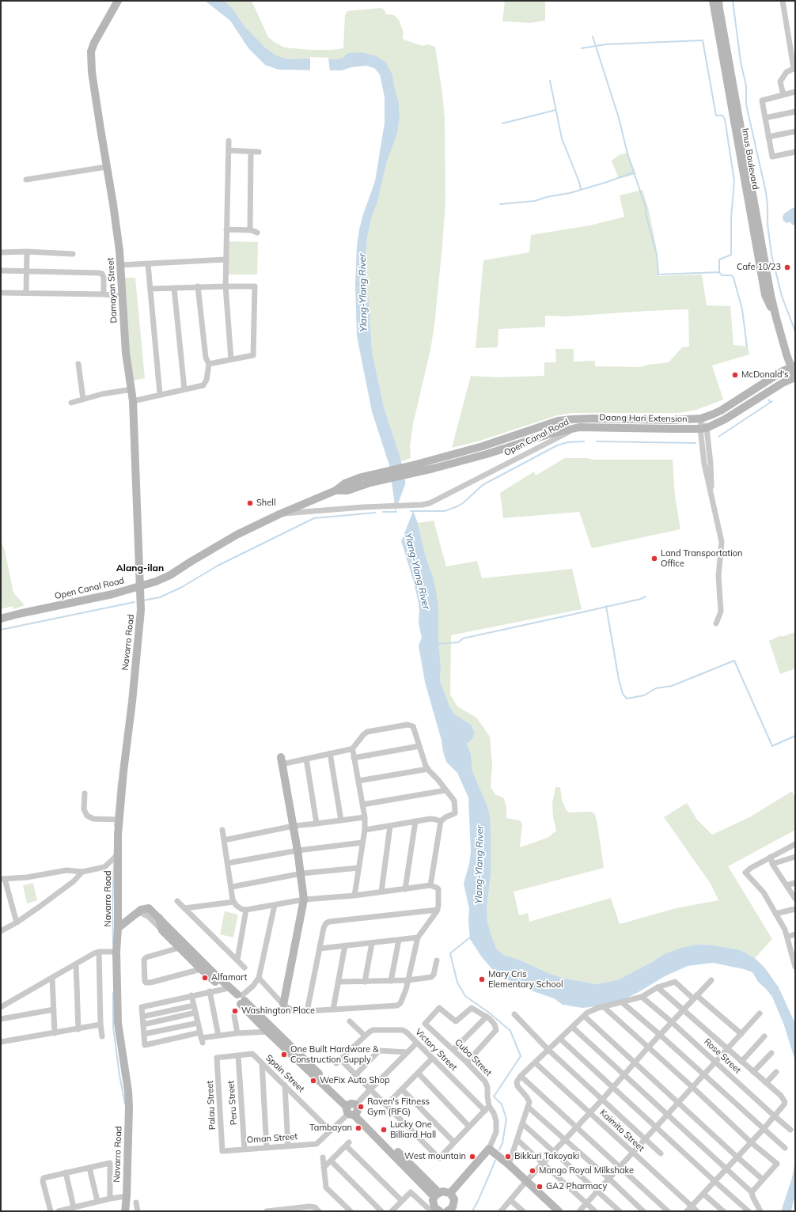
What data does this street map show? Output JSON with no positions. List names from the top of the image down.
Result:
{
  "streets": {
    "street": [
      "Imus Boulevard",
      "Damayan Street",
      "Daang Hari Extension",
      "Open Canal Road",
      "Navarro Road",
      "Victory Street",
      "Rose Street",
      "Cuba Street",
      "Spain Street",
      "Peru Street",
      "Palau Street",
      "Kaimito Street",
      "Oman Street"
    ]
  },
  "crossings": [
    ["Damayan Street", "Open Canal Road"],
    ["Damayan Street", "Navarro Road"],
    ["Daang Hari Extension", "Open Canal Road"],
    ["Open Canal Road", "Navarro Road"],
    ["Victory Street", "Cuba Street"],
    ["Victory Street", "Oman Street"],
    ["Spain Street", "Peru Street"],
    ["Spain Street", "Palau Street"],
    ["Spain Street", "Oman Street"],
    ["Peru Street", "Oman Street"],
    ["Palau Street", "Oman Street"]
  ],
  "districts": ["Alang-ilan"],
  "water": ["Ylang-Ylang River"],
  "places": [
    "Cafe 10/23",
    "McDonald's",
    "Shell",
    "Land Transportation Office",
    "Alfamart",
    "Mary Cris Elementary School",
    "Washington Place",
    "One Built Hardware & Construction Supply",
    "WeFix Auto Shop",
    "Raven's Fitness Gym (RFG)",
    "Tambayan",
    "Lucky One Billiard Hall",
    "West mountain",
    "Bikkuri Takoyaki",
    "Mango Royal Milkshake",
    "GA2 Pharmacy"
  ]
}
